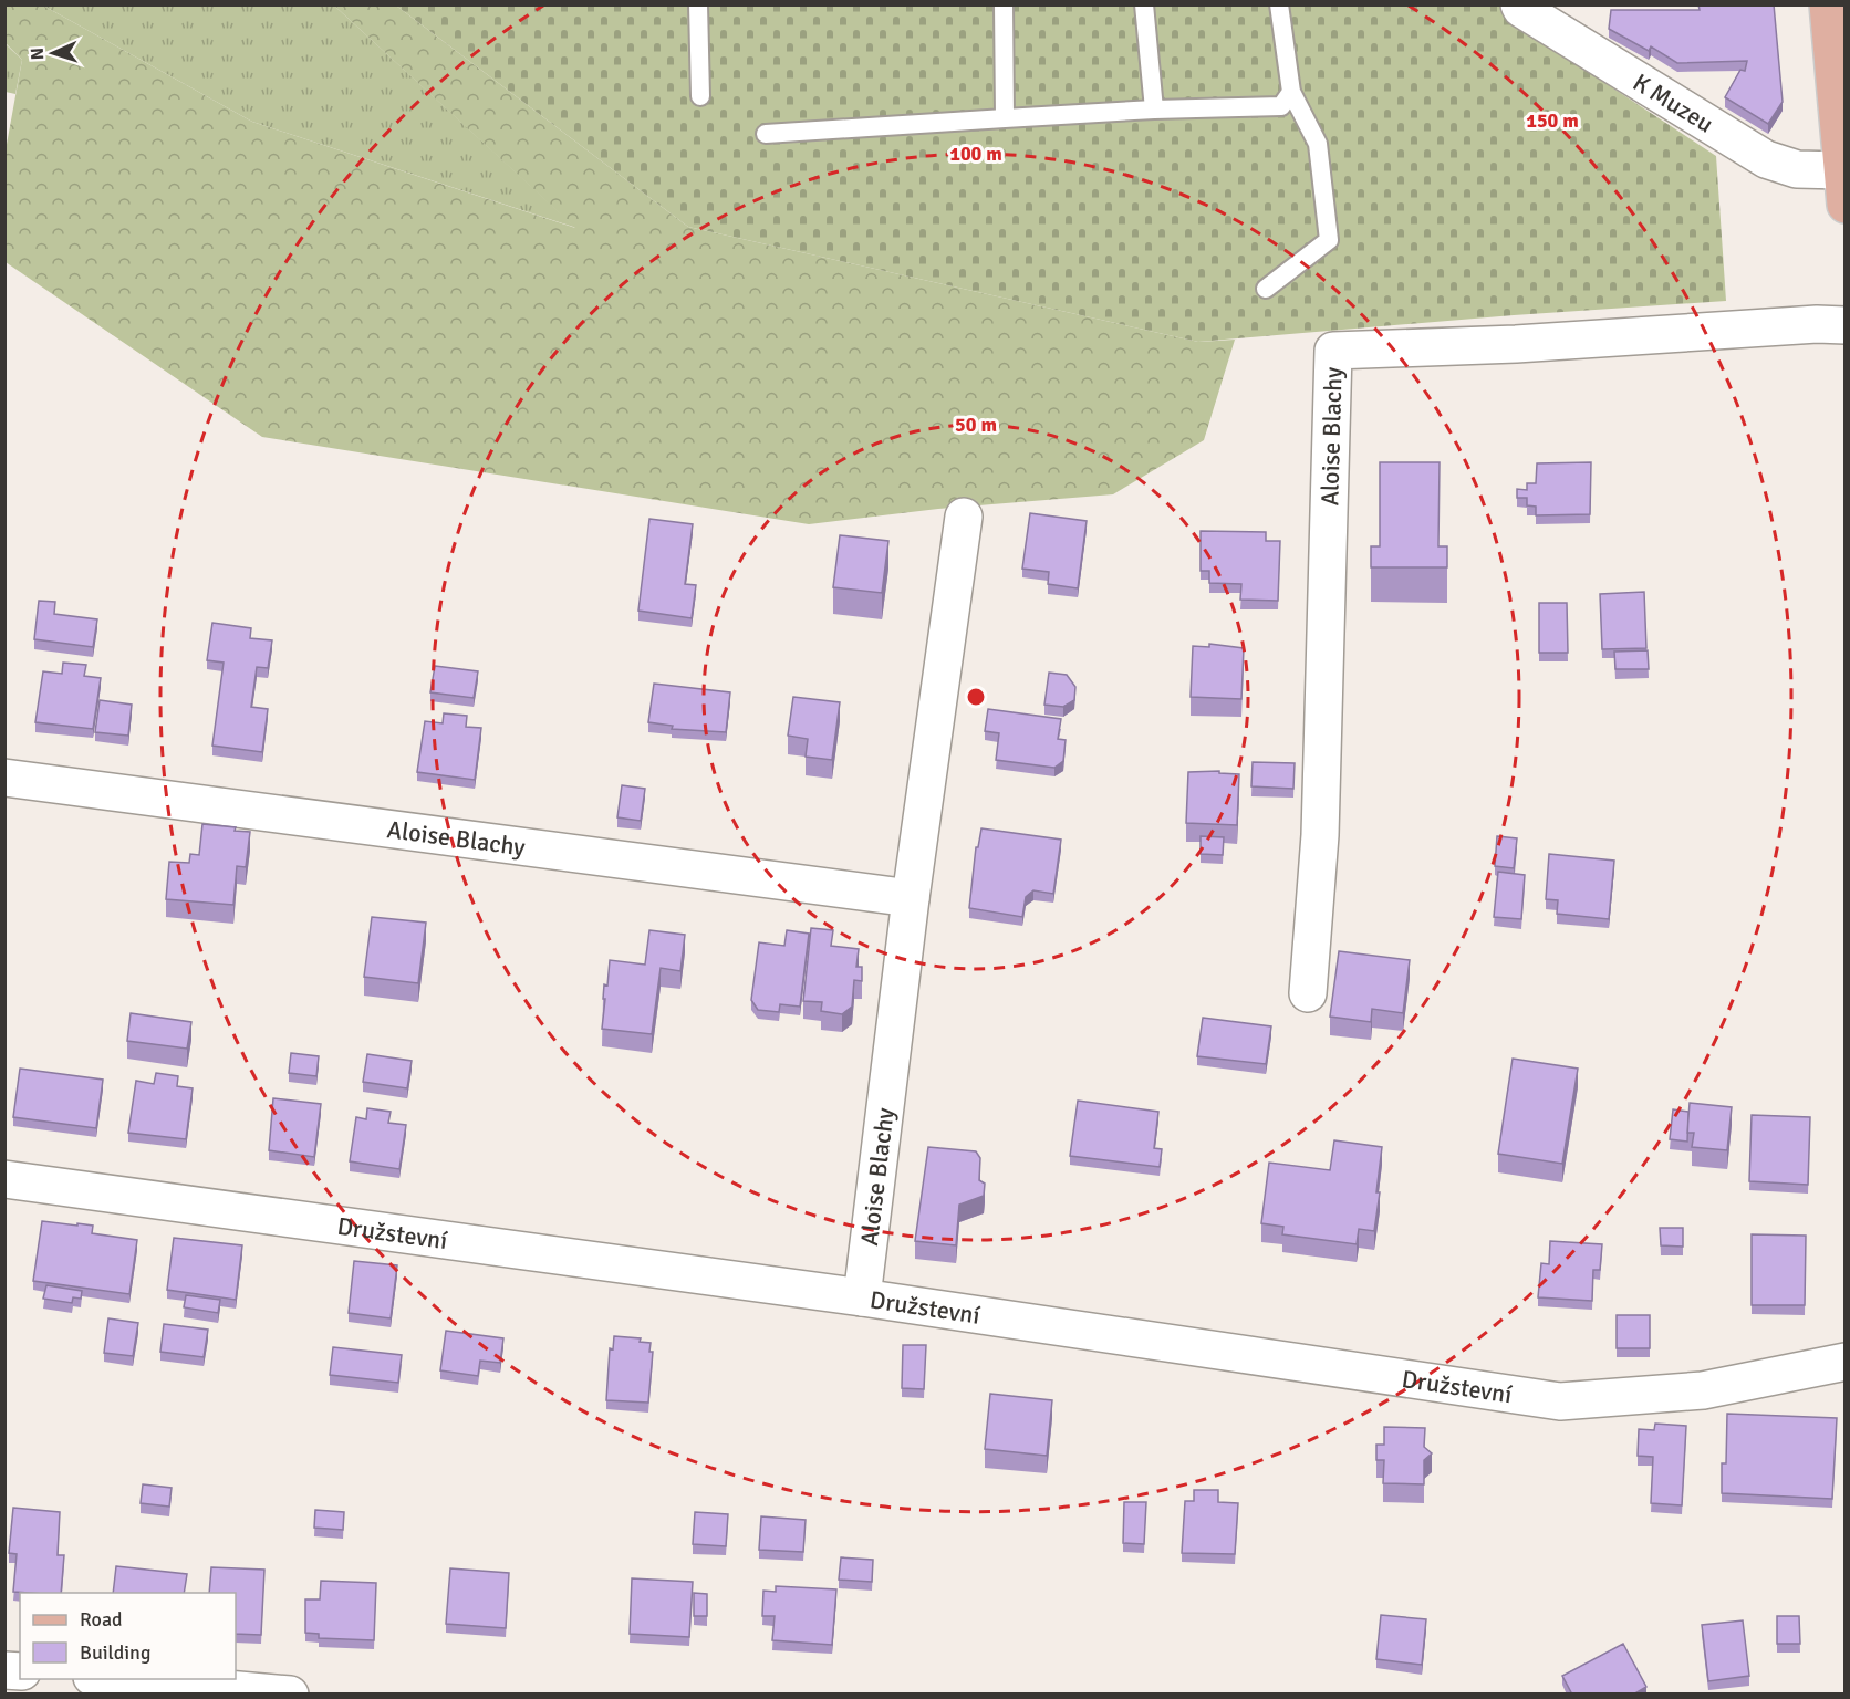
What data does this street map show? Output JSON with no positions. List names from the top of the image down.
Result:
{
  "streets": {
    "street": ["K Muzeu", "Aloise Blachy", "Družstevní"]
  },
  "crossings": [
    ["Aloise Blachy", "Družstevní"]
  ],
  "legend": ["Road", "Building"],
  "north": "left",
  "rings": ["150 m", "100 m", "50 m"]
}
